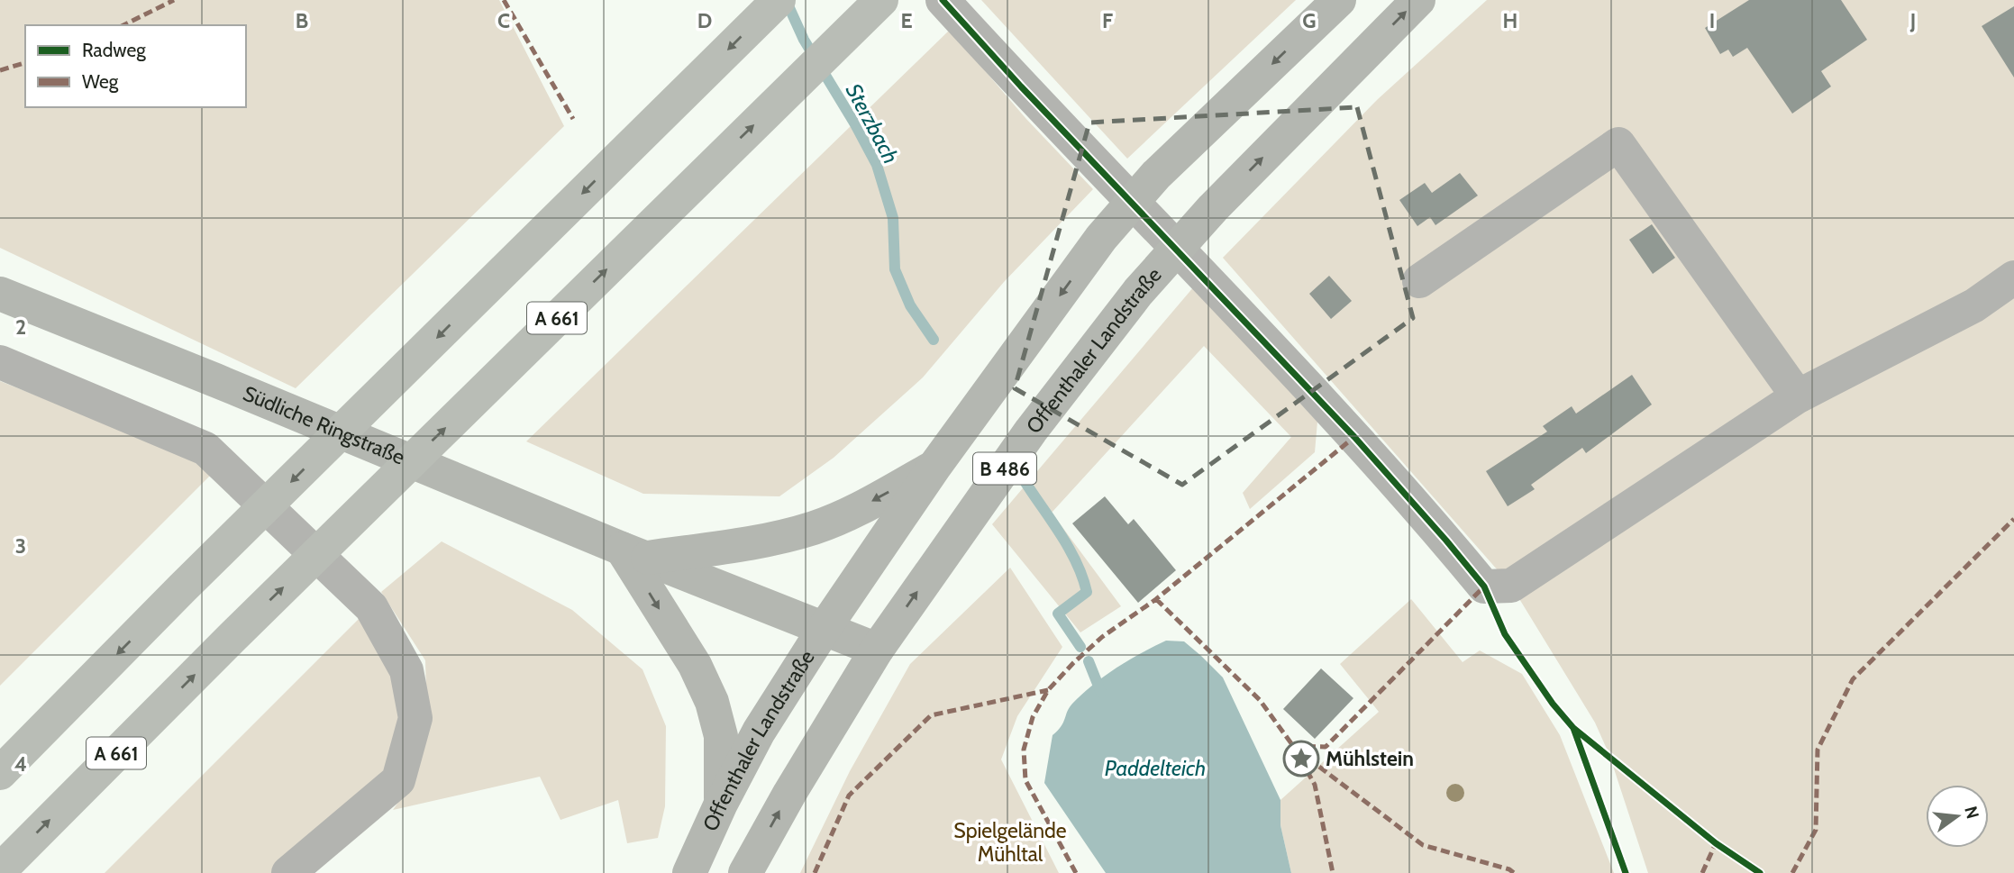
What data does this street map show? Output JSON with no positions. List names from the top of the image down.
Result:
{
  "streets": {
    "highway": ["A 661"],
    "main road": ["Offenthaler Landstraße", "Südliche Ringstraße", "B 486"]
  },
  "crossings": [
    ["Offenthaler Landstraße", "Südliche Ringstraße"]
  ],
  "water": ["Sterzbach", "Paddelteich"],
  "parks": ["Spielgelände Mühltal"],
  "places": {
    "place": ["Mühlstein"]
  },
  "legend": ["Radweg", "Weg"],
  "north": "right",
  "grid": {
    "columns": [
      "B",
      "C",
      "D",
      "E",
      "F",
      "G",
      "H",
      "I",
      "J"
    ],
    "rows": ["2", "3", "4"]
  }
}
